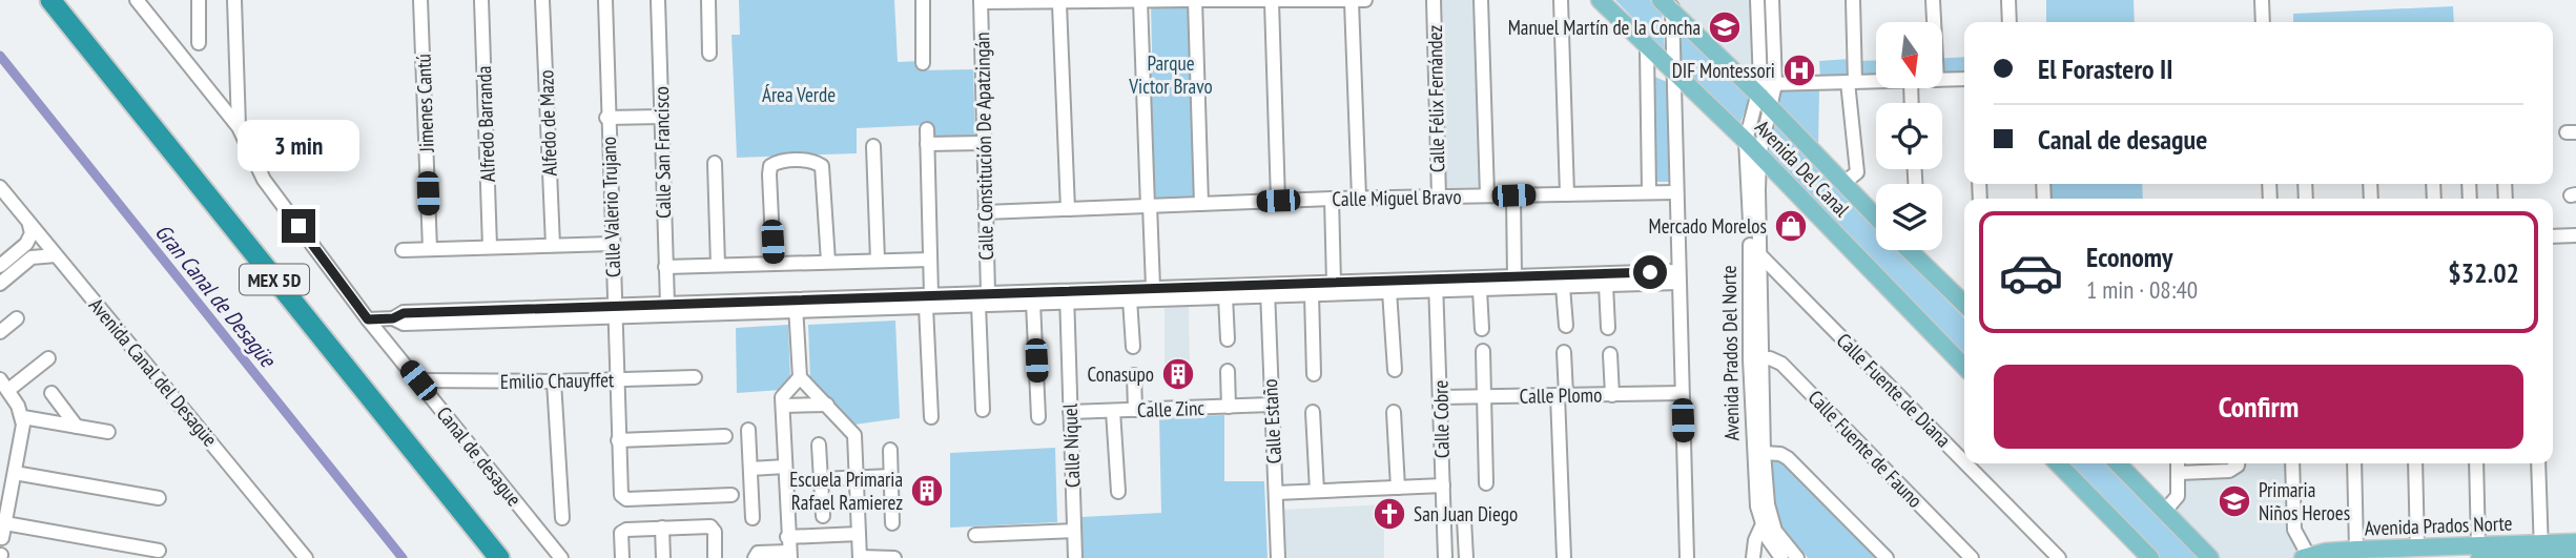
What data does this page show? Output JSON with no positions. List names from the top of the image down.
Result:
{
  "streets": {
    "highway": ["MEX 5D"],
    "main road": ["Avenida Del Canal", "Avenida Prados Norte"],
    "street": [
      "Calle Félix Fernández",
      "Jimenes Cantú",
      "Alfedo de Mazo",
      "Alfredo Barranda",
      "Calle Constitución De Apatzingán",
      "Calle San Francisco",
      "Calle Miguel Bravo",
      "Calle Valerio Trujano",
      "Avenida Prados Del Norte",
      "Avenida Canal del Desagüe",
      "Emilio Chauyffet",
      "Calle Fuente de Diana",
      "Calle Plomo",
      "Calle Zinc",
      "Calle Cobre",
      "Calle Estaño",
      "Calle Níquel",
      "Calle Fuente de Fauno",
      "Canal de desague"
    ]
  },
  "crossings": [
    ["Calle Félix Fernández", "Calle Miguel Bravo"],
    ["Calle Constitución De Apatzingán", "Calle Miguel Bravo"],
    ["Avenida Del Canal", "Avenida Prados Del Norte"],
    ["Calle Valerio Trujano", "Emilio Chauyffet"],
    ["Avenida Prados Del Norte", "Calle Fuente de Fauno"],
    ["Emilio Chauyffet", "Canal de desague"],
    ["Calle Plomo", "Calle Cobre"],
    ["Calle Zinc", "Calle Estaño"],
    ["Calle Zinc", "Calle Níquel"]
  ],
  "water": ["Gran Canal de Desagüe"],
  "parks": ["Parque Victor Bravo", "Área Verde"],
  "places": {
    "school or university": ["Manuel Martín de la Concha", "Primaria Niños Heroes"],
    "hospital": ["DIF Montessori"],
    "shop": ["Mercado Morelos"],
    "building": ["Conasupo", "Escuela Primaria Rafael Ramierez"],
    "church": ["San Juan Diego"]
  },
  "north": "bottom",
  "page": {
    "banner": ["El Forastero II", "Canal de desague"],
    "bubble": "3 min",
    "list": [
      {
        "name": "Economy",
        "note": "1 min · 08:40",
        "value": "$32.02"
      }
    ],
    "buttons": "Confirm"
  }
}
